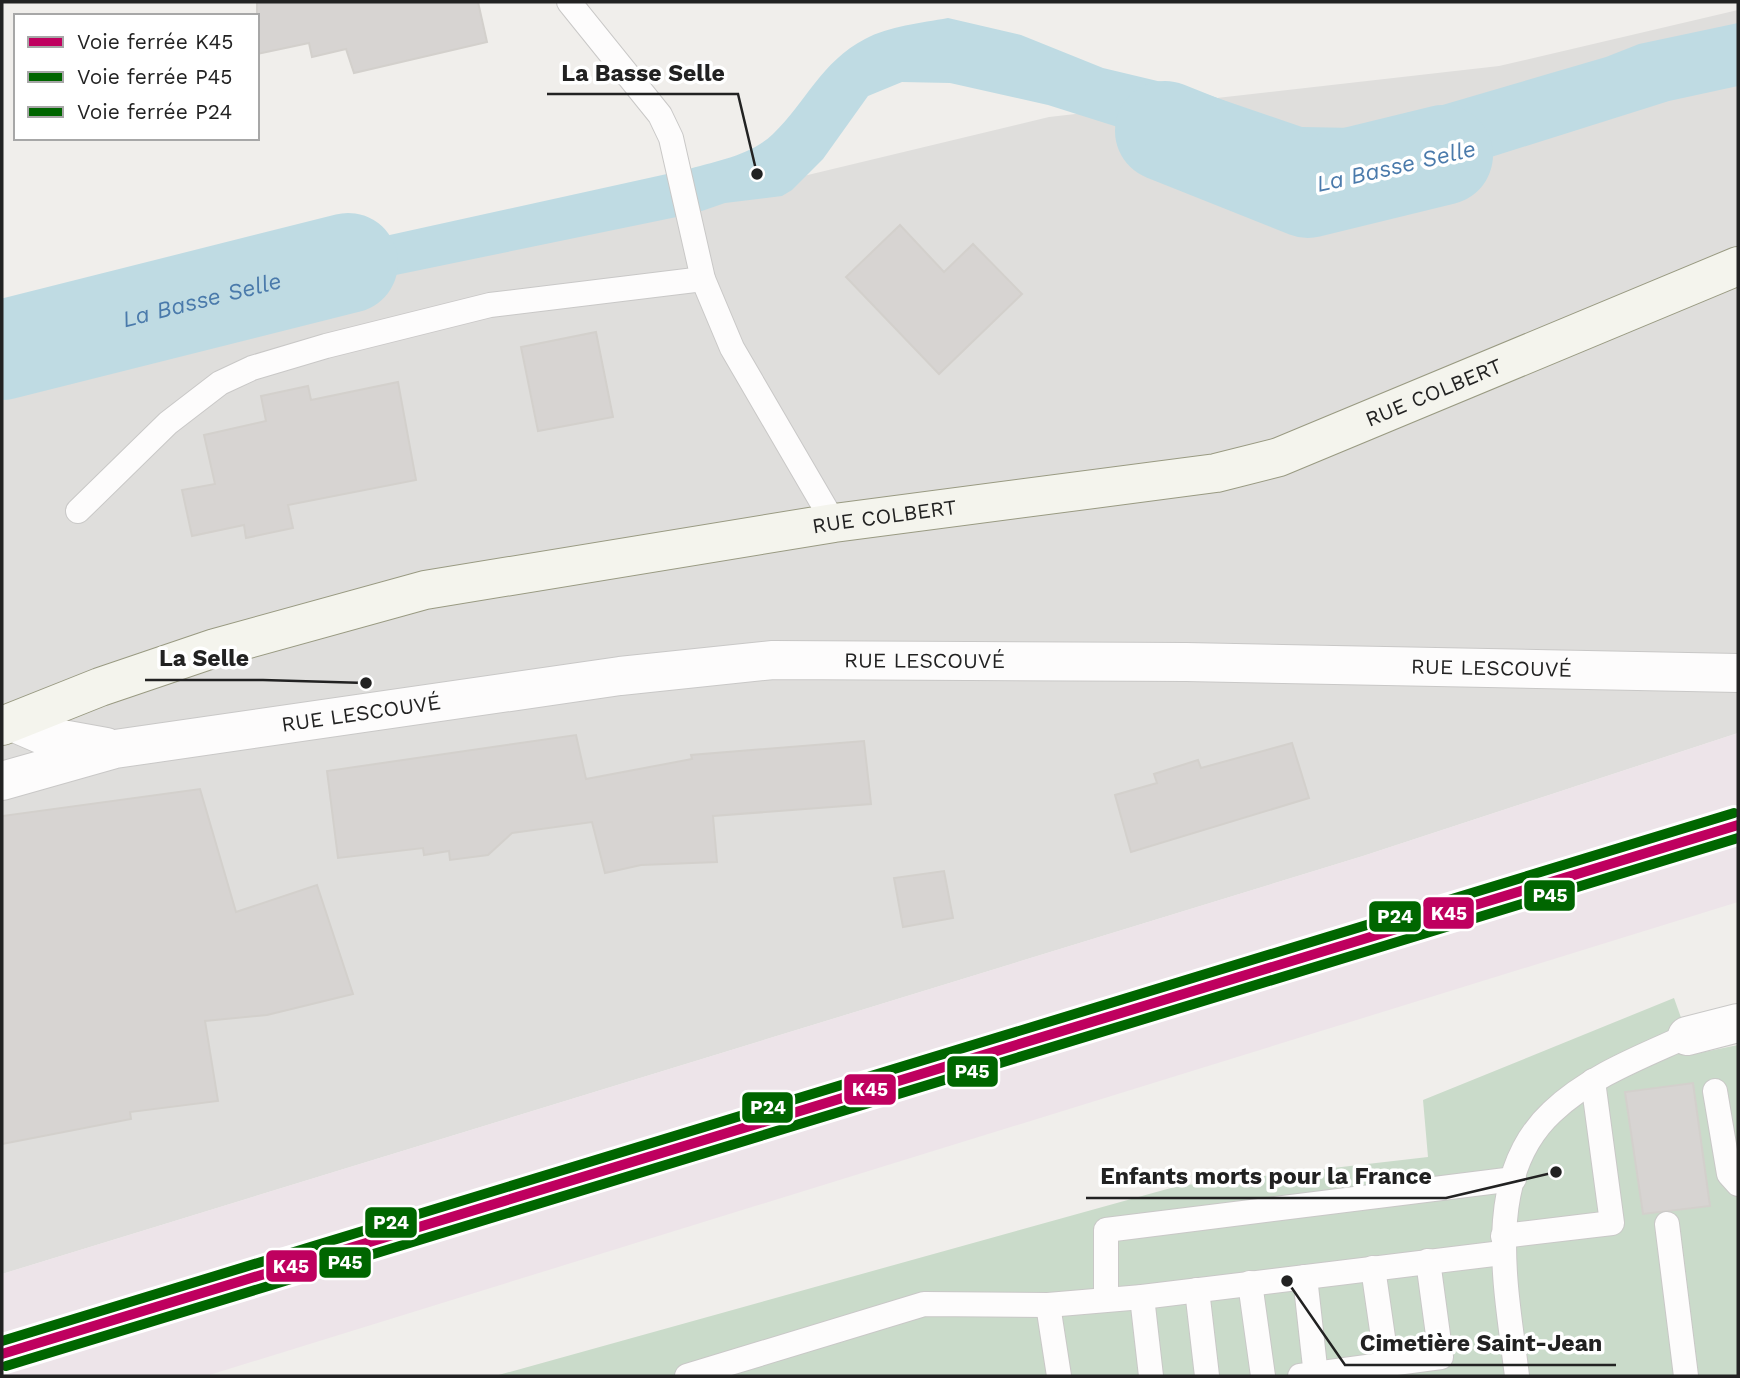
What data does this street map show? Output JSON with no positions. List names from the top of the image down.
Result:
{
  "streets": {
    "street": ["RUE COLBERT", "RUE LESCOUVÉ"]
  },
  "crossings": [
    ["RUE COLBERT", "RUE LESCOUVÉ"]
  ],
  "water": ["La Basse Selle"],
  "places": [
    "La Basse Selle",
    "La Selle",
    "Enfants morts pour la France",
    "Cimetière Saint-Jean"
  ],
  "lines": ["rail line P24", "rail line K45", "rail line P45"],
  "legend": ["Voie ferrée K45", "Voie ferrée P45", "Voie ferrée P24"]
}
